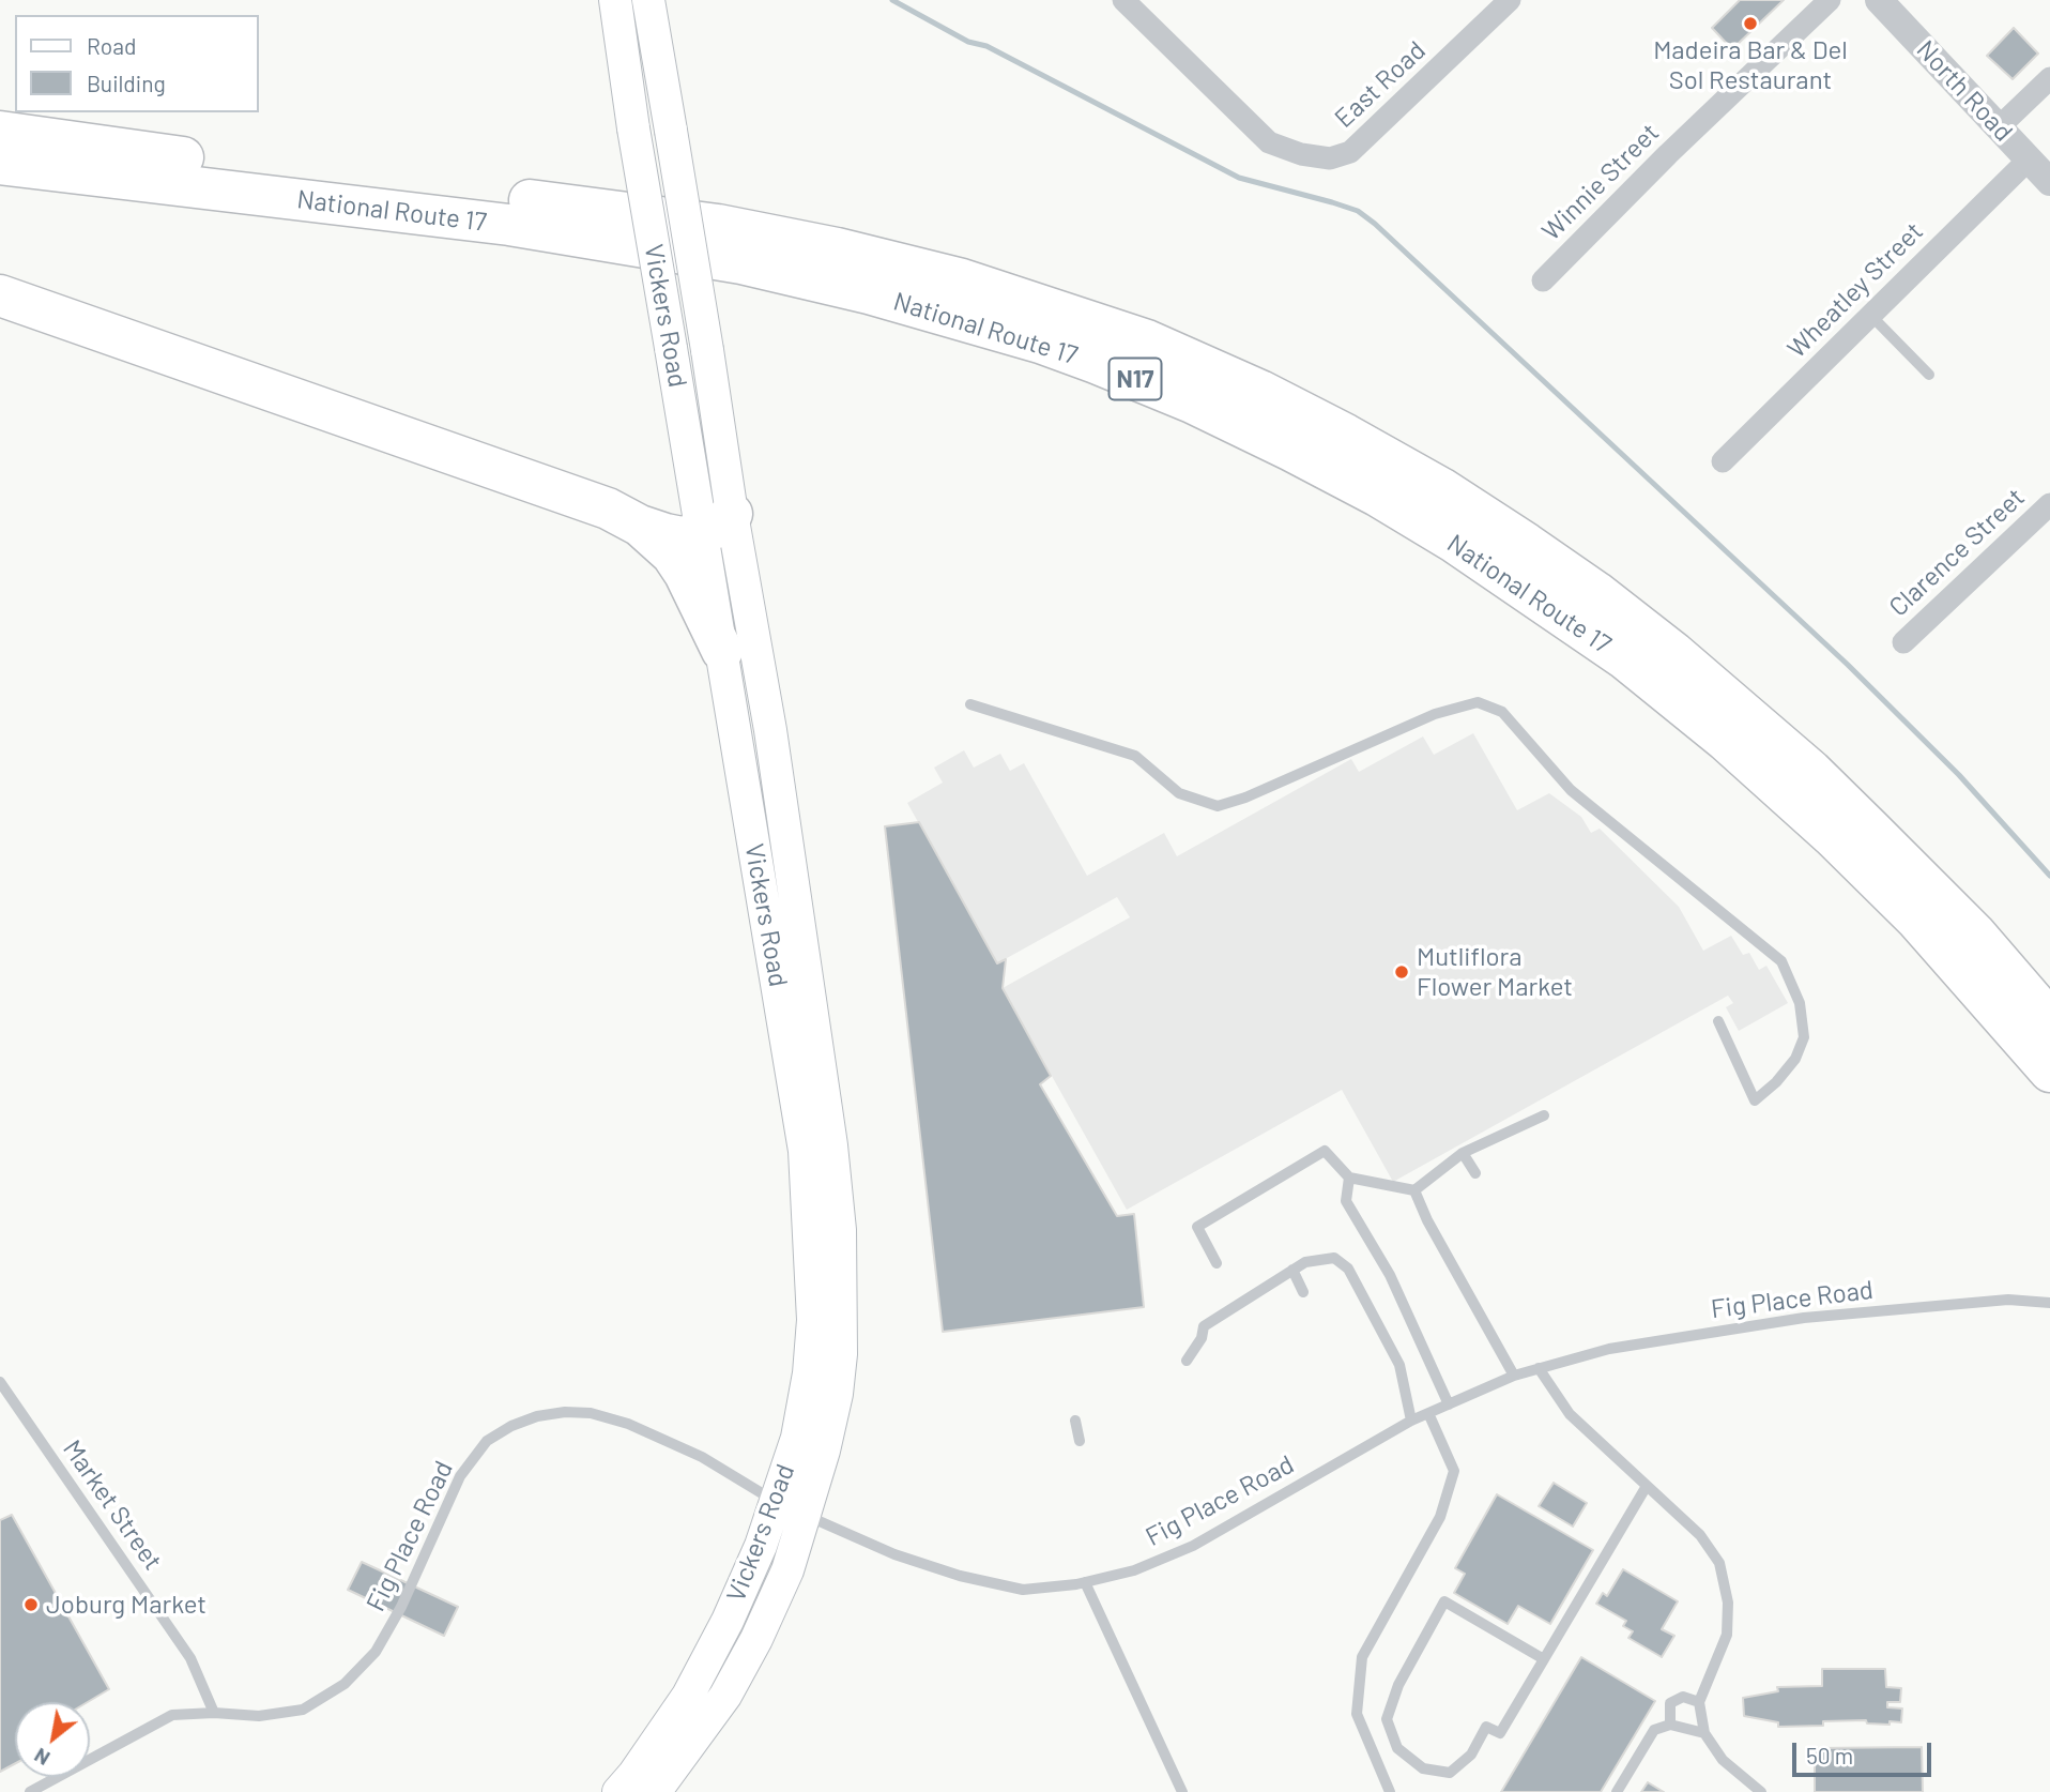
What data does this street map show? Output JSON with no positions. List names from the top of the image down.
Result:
{
  "streets": {
    "highway": ["National Route 17", "N17"],
    "main road": ["Vickers Road"],
    "street": [
      "East Road",
      "North Road",
      "Winnie Street",
      "Wheatley Street",
      "Clarence Street"
    ],
    "lane": ["Fig Place Road", "Market Street"]
  },
  "crossings": [
    ["North Road", "Wheatley Street"],
    ["Vickers Road", "Fig Place Road"],
    ["Fig Place Road", "Market Street"]
  ],
  "places": ["Madeira Bar & Del Sol Restaurant", "Mutliflora Flower Market", "Joburg Market"],
  "legend": ["Road", "Building"],
  "scale_bar": "50 m",
  "north": "bottom left"
}
